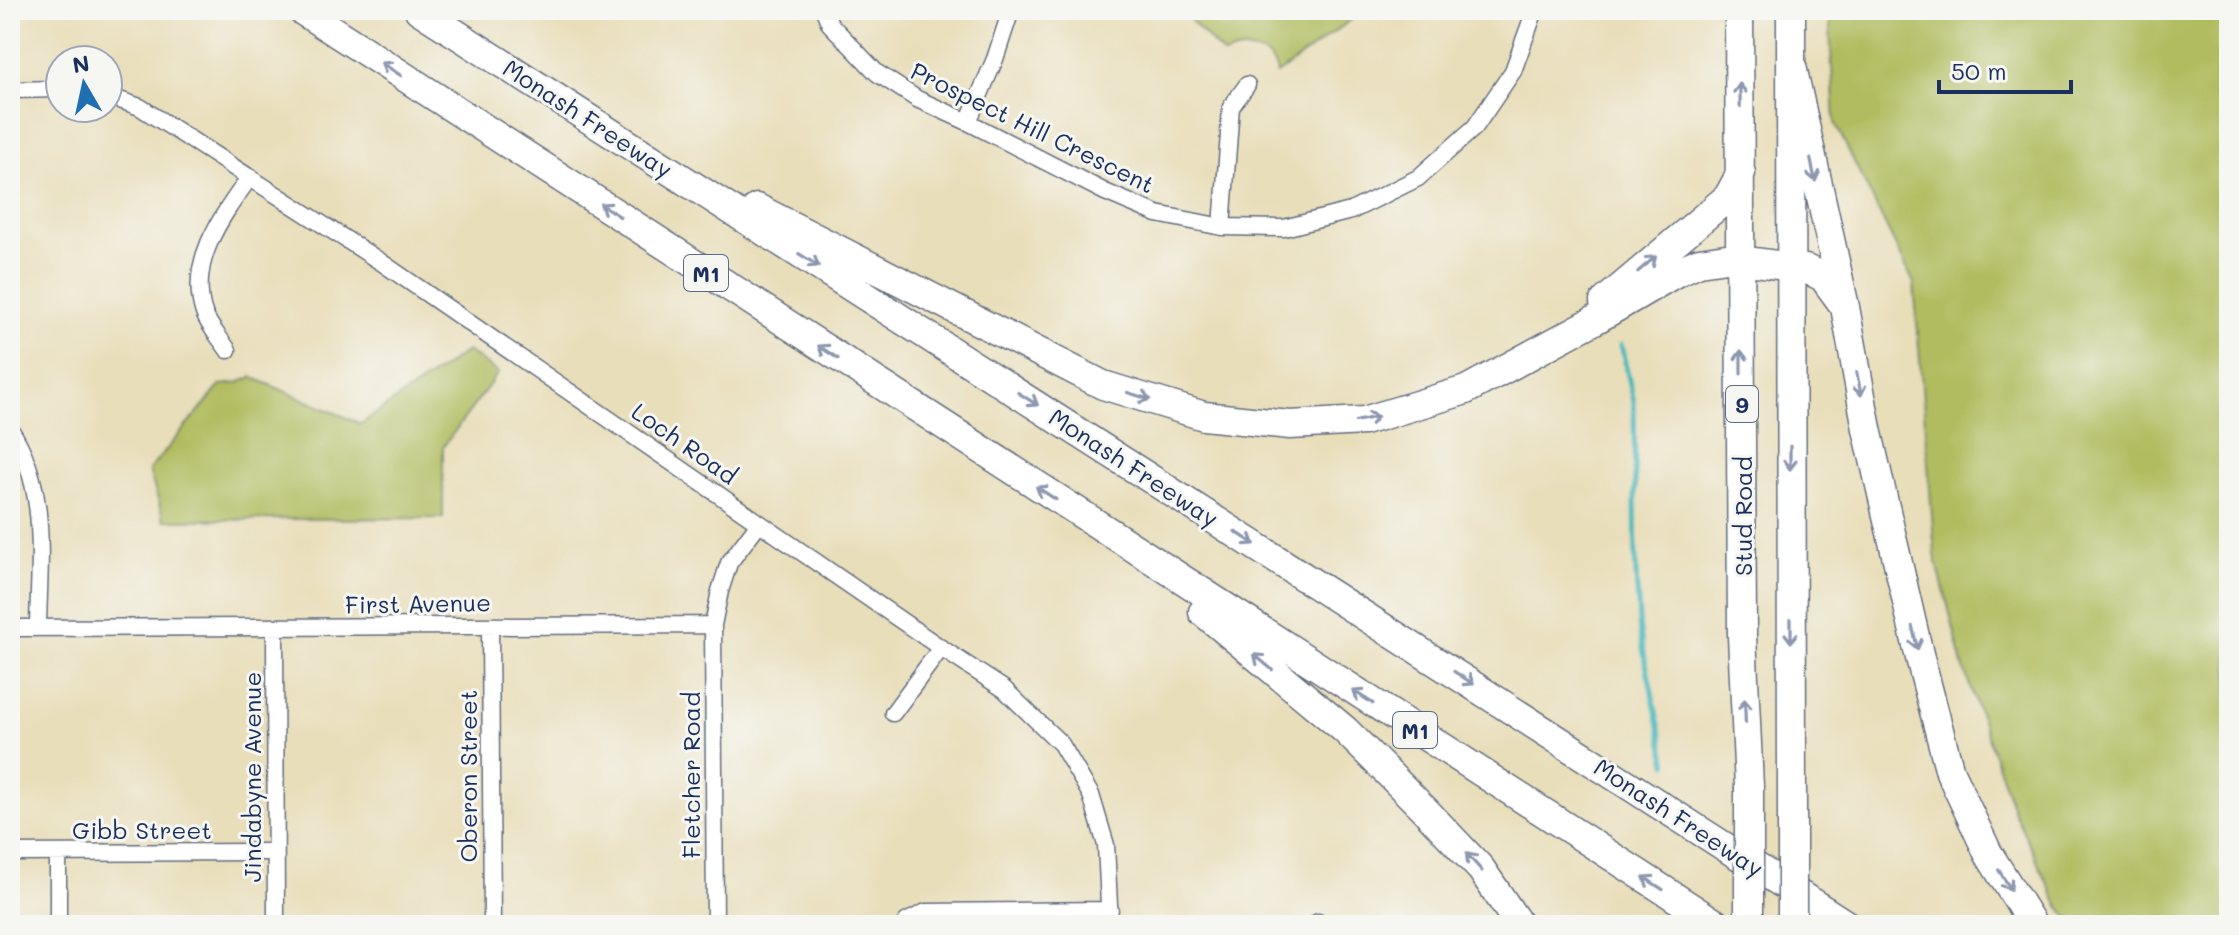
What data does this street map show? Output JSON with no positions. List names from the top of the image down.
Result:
{
  "streets": {
    "highway": [
      "Monash Freeway",
      "M1",
      "9",
      "Stud Road"
    ],
    "street": [
      "Prospect Hill Crescent",
      "Loch Road",
      "First Avenue",
      "Fletcher Road",
      "Oberon Street",
      "Jindabyne Avenue",
      "Gibb Street"
    ]
  },
  "crossings": [
    ["First Avenue", "Fletcher Road"],
    ["First Avenue", "Oberon Street"],
    ["First Avenue", "Jindabyne Avenue"],
    ["Jindabyne Avenue", "Gibb Street"]
  ],
  "scale_bar": "50 m",
  "north": "top"
}
